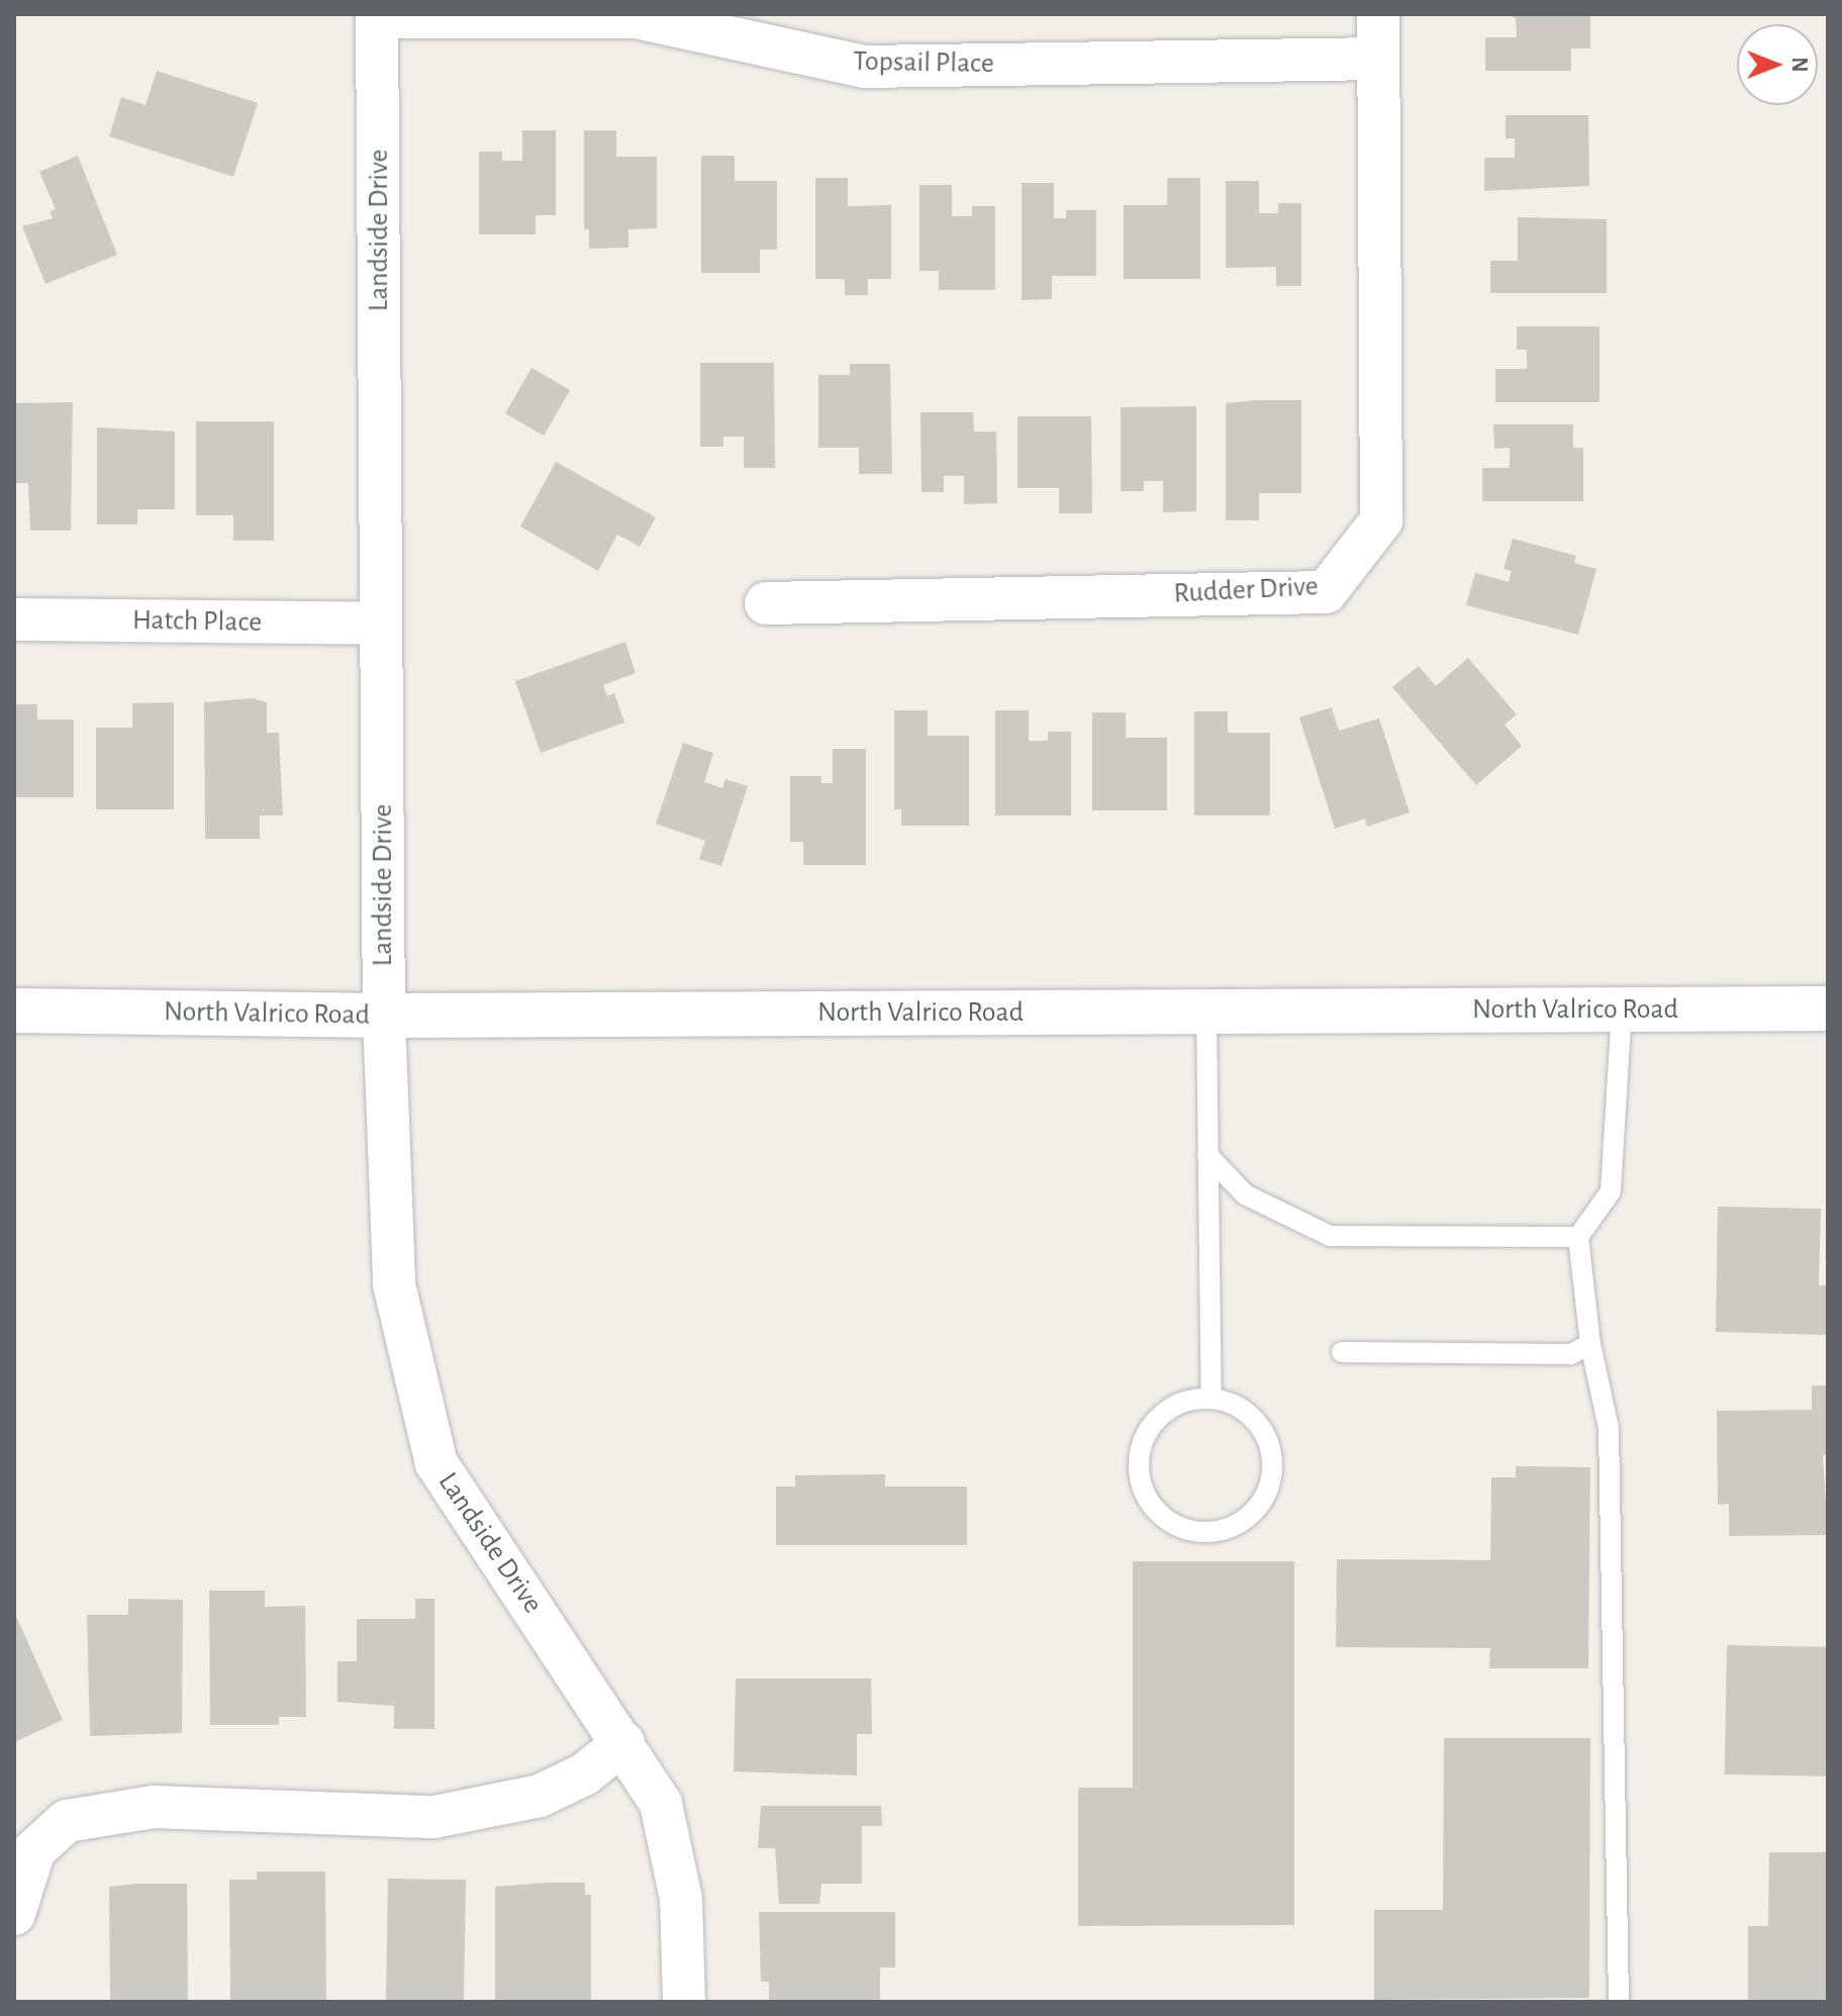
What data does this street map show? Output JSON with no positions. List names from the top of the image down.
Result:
{
  "streets": {
    "street": [
      "Topsail Place",
      "Landside Drive",
      "Rudder Drive",
      "Hatch Place",
      "North Valrico Road"
    ]
  },
  "crossings": [
    ["Topsail Place", "Landside Drive"],
    ["Topsail Place", "Rudder Drive"],
    ["Landside Drive", "Hatch Place"],
    ["Landside Drive", "North Valrico Road"]
  ],
  "north": "right"
}
